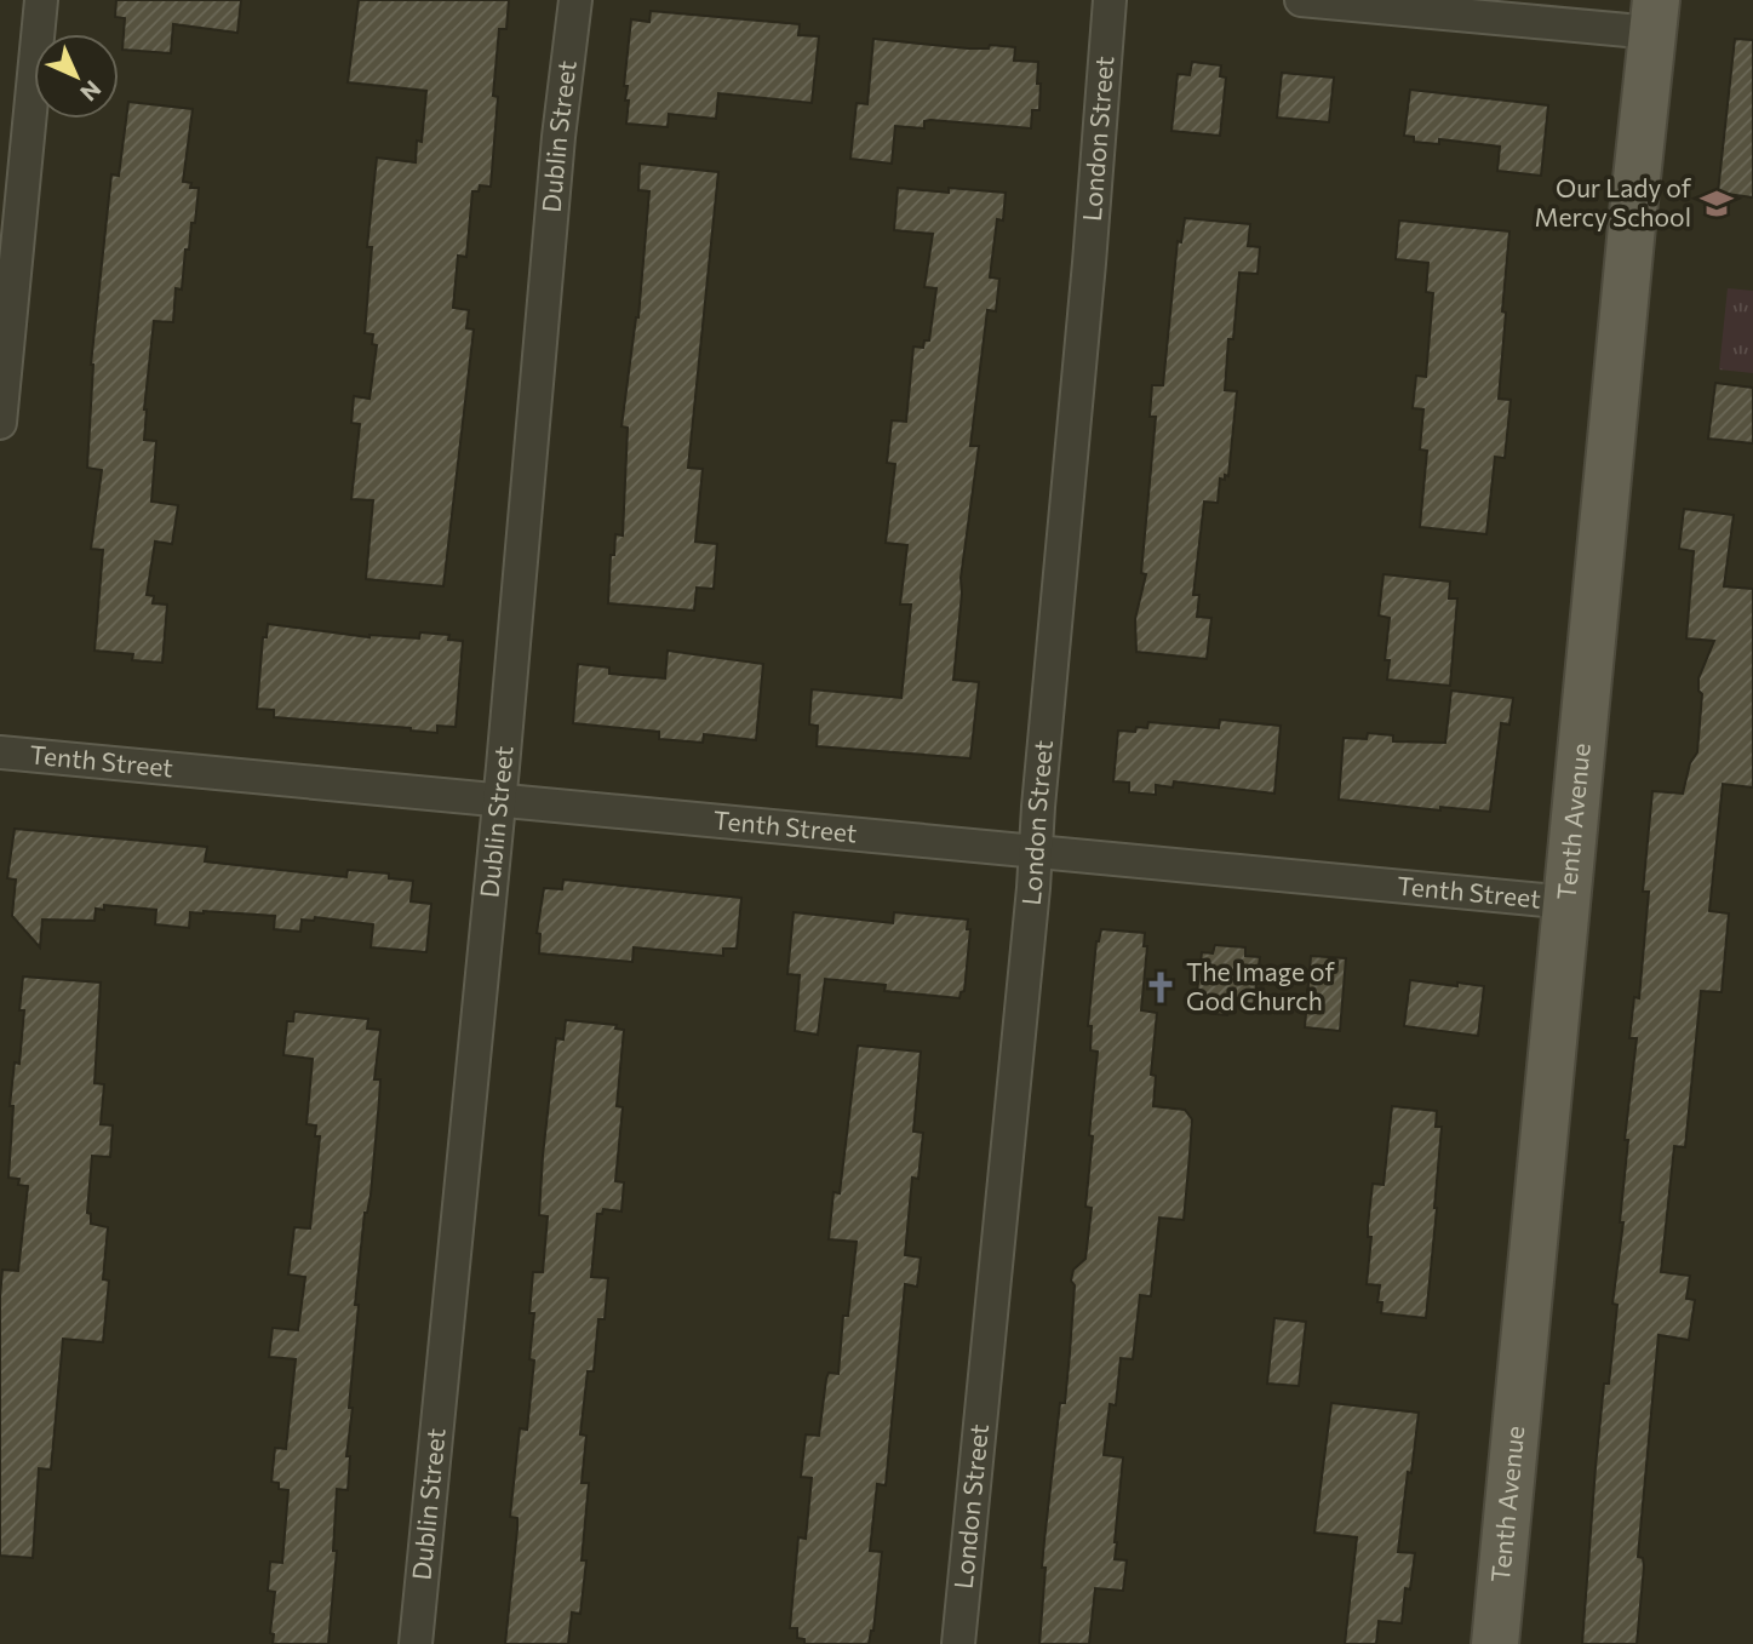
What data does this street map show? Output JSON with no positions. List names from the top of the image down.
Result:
{
  "streets": {
    "main road": ["Tenth Avenue"],
    "street": ["Dublin Street", "London Street", "Tenth Street"]
  },
  "crossings": [
    ["Dublin Street", "Tenth Street"],
    ["London Street", "Tenth Street"],
    ["Tenth Street", "Tenth Avenue"]
  ],
  "places": {
    "school or university": ["Our Lady of Mercy School"],
    "church": ["The Image of God Church"]
  },
  "north": "bottom right"
}
